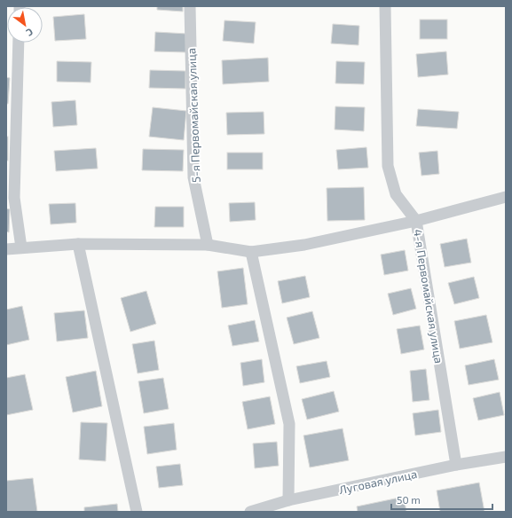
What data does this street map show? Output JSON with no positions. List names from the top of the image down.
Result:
{
  "streets": {
    "street": ["5-я Первомайская улица", "4-я Первомайская улица", "Луговая улица"]
  },
  "crossings": [
    ["4-я Первомайская улица", "Луговая улица"]
  ],
  "scale_bar": "50 m",
  "north": "bottom right"
}
